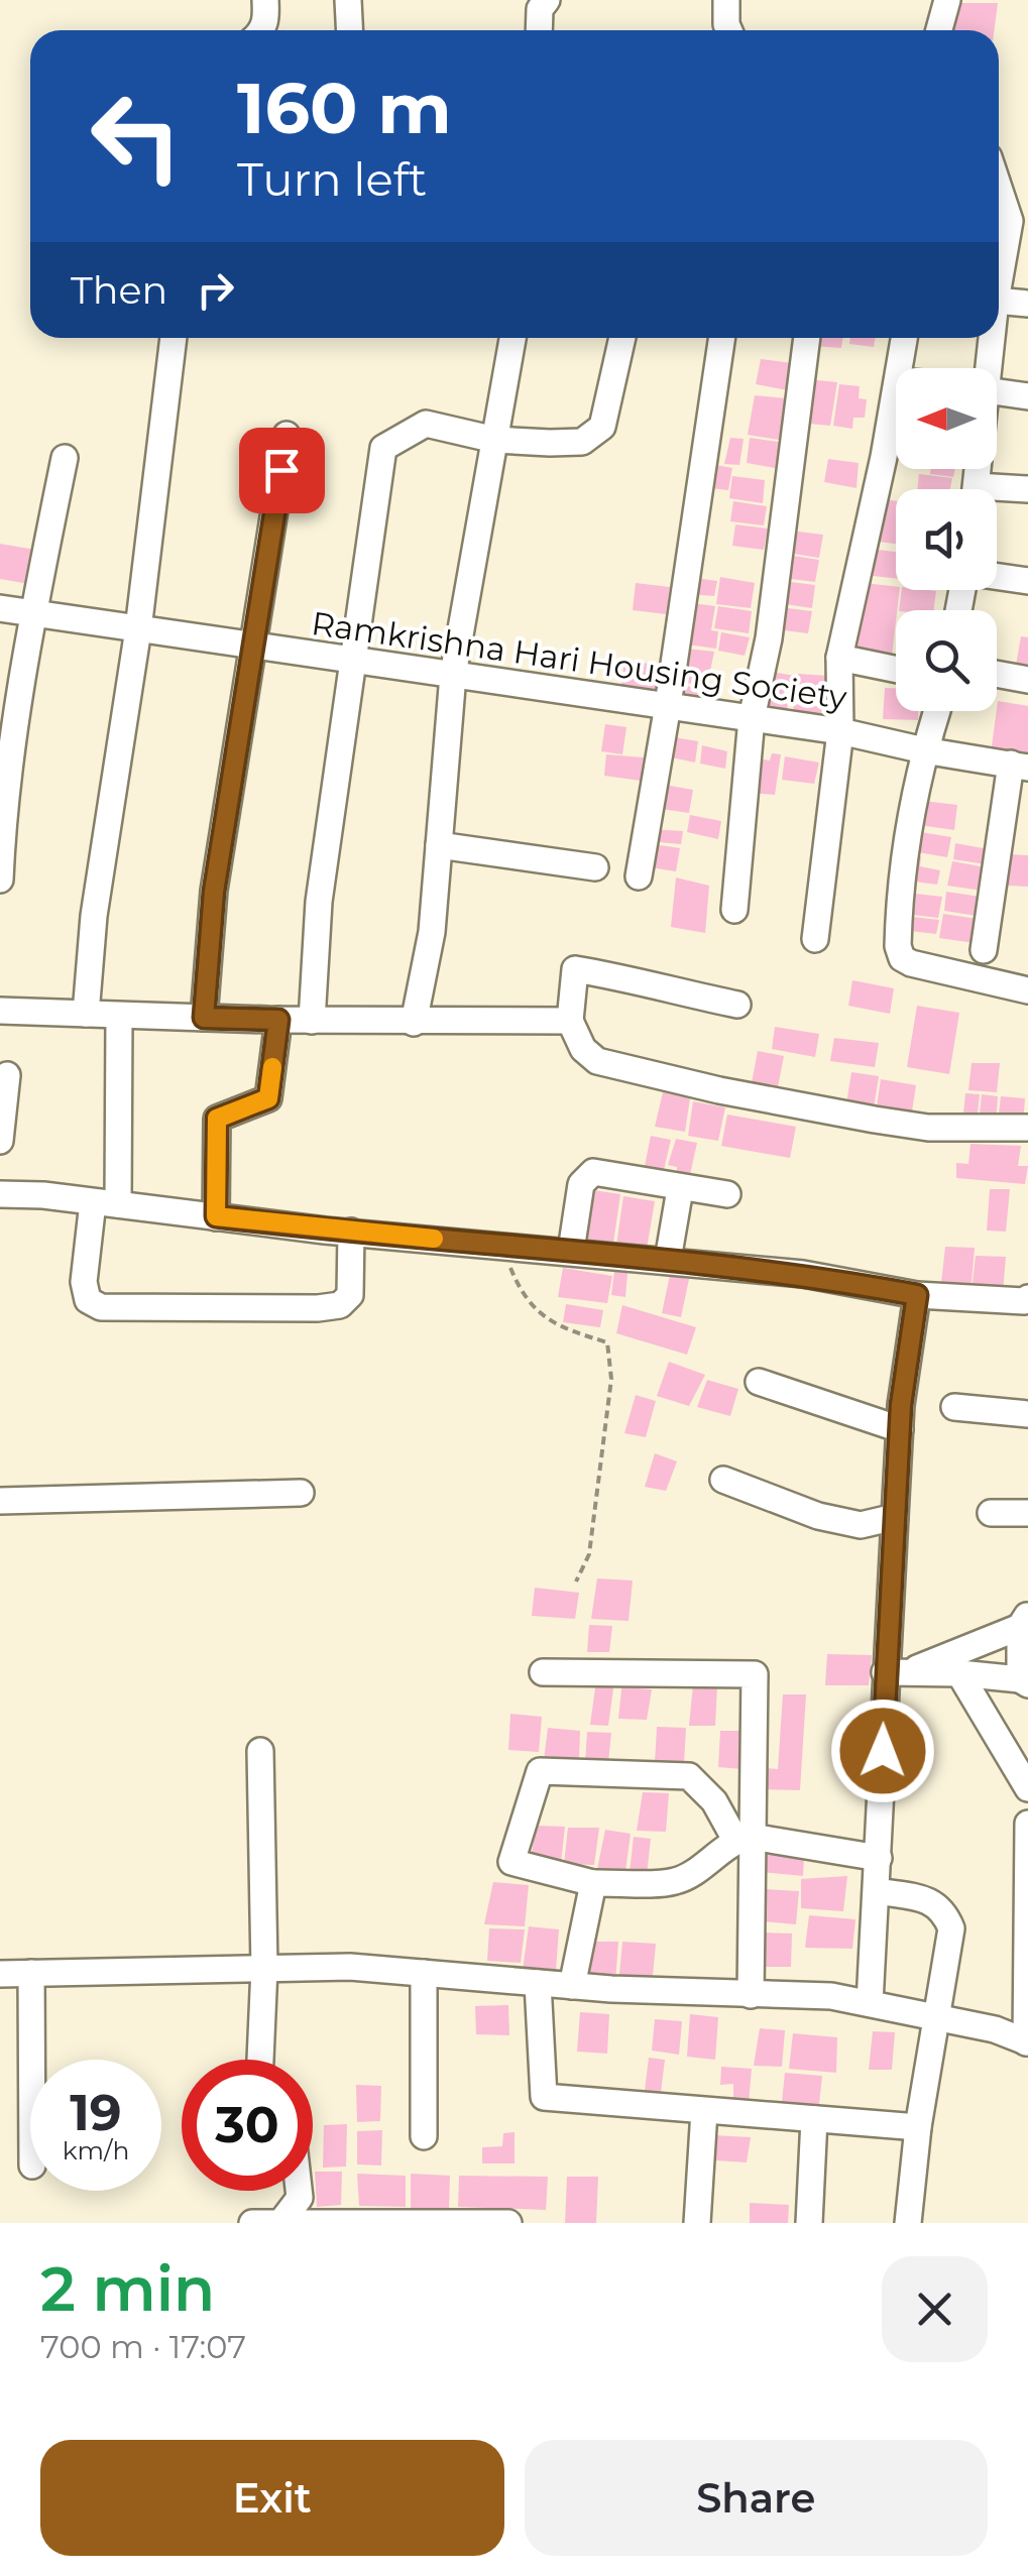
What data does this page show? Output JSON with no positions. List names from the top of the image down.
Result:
{
  "streets": {
    "street": ["Ramkrishna Hari Housing Society"]
  },
  "north": "left",
  "page": {
    "turn": ["160 m", "Turn left"],
    "then": "Then",
    "speed": "19 km/h",
    "limit": "30",
    "heading": ["2 min", "700 m · 17:07"],
    "buttons": ["Exit", "Share"]
  }
}
